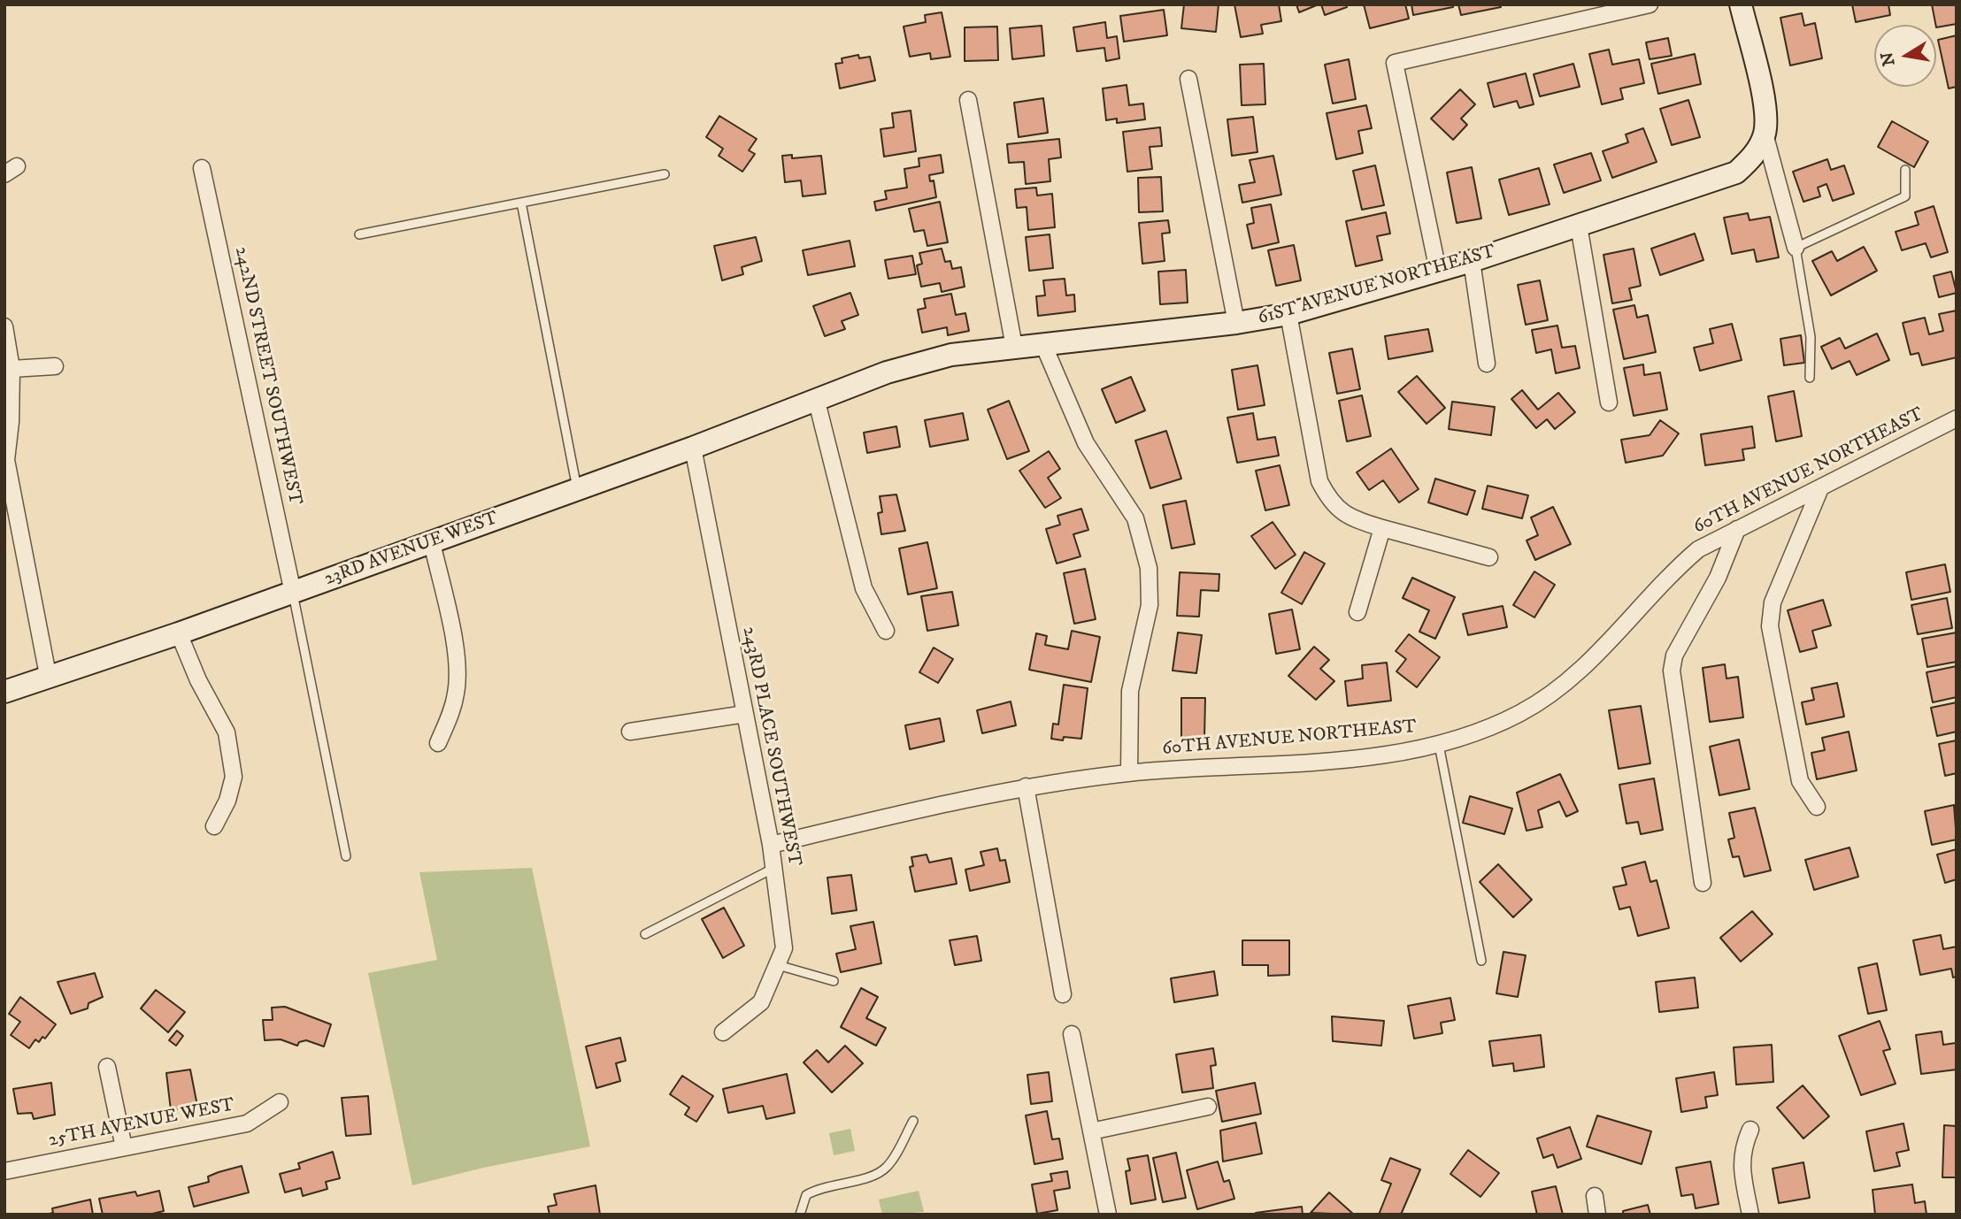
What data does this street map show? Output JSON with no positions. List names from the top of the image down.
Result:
{
  "streets": {
    "street": [
      "61ST AVENUE NORTHEAST",
      "242ND STREET SOUTHWEST",
      "60TH AVENUE NORTHEAST",
      "23RD AVENUE WEST",
      "243RD PLACE SOUTHWEST",
      "25TH AVENUE WEST"
    ]
  },
  "crossings": [
    ["61ST AVENUE NORTHEAST", "23RD AVENUE WEST"],
    ["242ND STREET SOUTHWEST", "23RD AVENUE WEST"],
    ["60TH AVENUE NORTHEAST", "243RD PLACE SOUTHWEST"],
    ["23RD AVENUE WEST", "243RD PLACE SOUTHWEST"]
  ],
  "north": "left"
}
